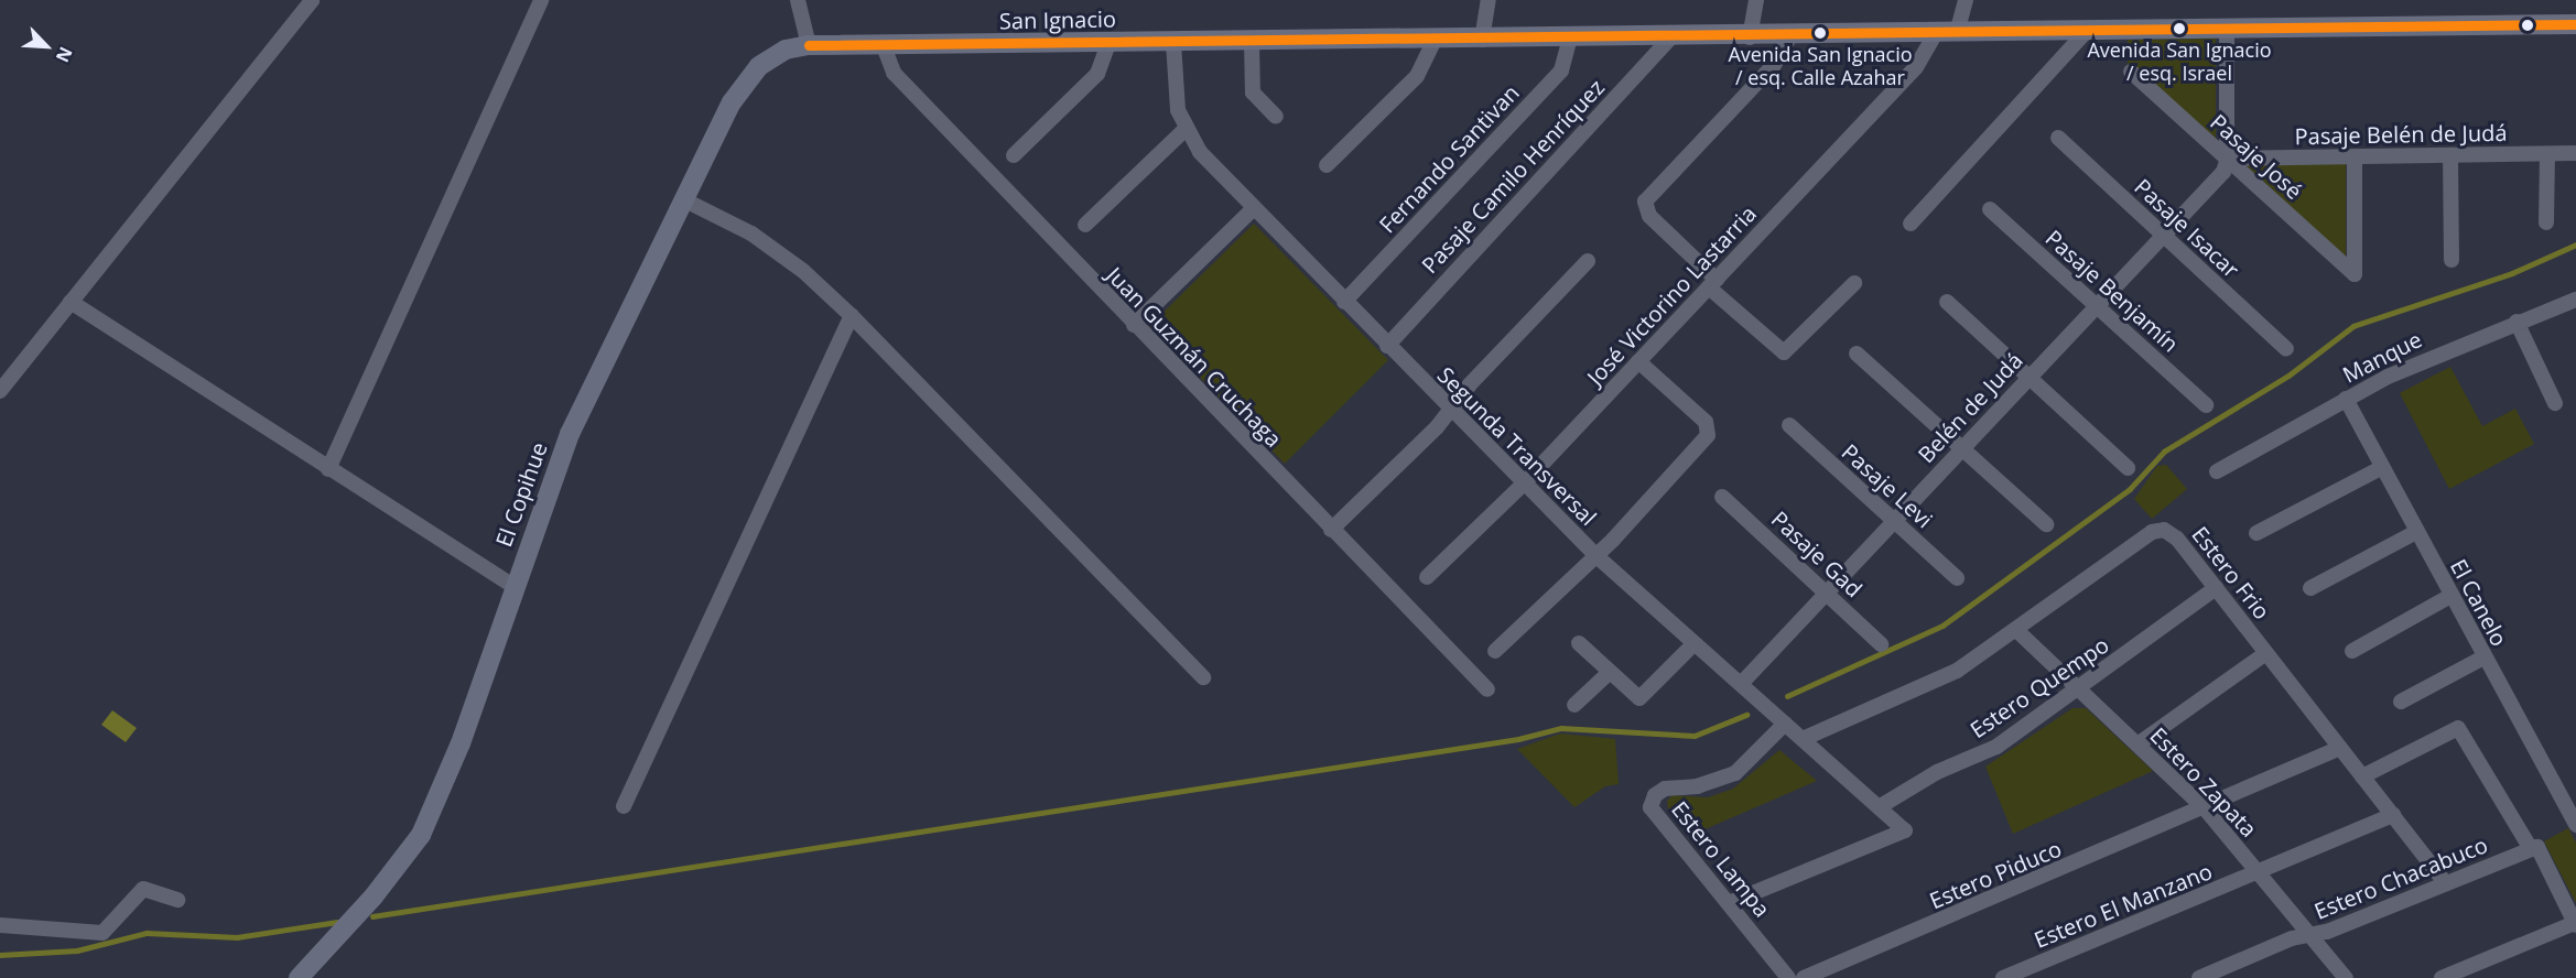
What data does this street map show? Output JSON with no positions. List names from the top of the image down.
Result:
{
  "streets": {
    "main road": ["San Ignacio", "El Copihue"],
    "street": [
      "Pasaje Belén de Judá",
      "Pasaje José",
      "Fernando Santivan",
      "Pasaje Camilo Henríquez",
      "Pasaje Isacar",
      "Pasaje Benjamín",
      "José Victorino Lastarria",
      "Juan Guzmán Cruchaga",
      "Manque",
      "Belén de Judá",
      "Segunda Transversal",
      "Pasaje Levi",
      "Pasaje Gad",
      "Estero Frio",
      "El Canelo",
      "Estero Quempo",
      "Estero Zapata",
      "Estero Lampa",
      "Estero Piduco",
      "Estero Chacabuco",
      "Estero El Manzano"
    ]
  },
  "crossings": [
    ["San Ignacio", "Fernando Santivan"],
    ["San Ignacio", "Pasaje Camilo Henríquez"],
    ["San Ignacio", "José Victorino Lastarria"],
    ["San Ignacio", "Juan Guzmán Cruchaga"],
    ["San Ignacio", "Segunda Transversal"],
    ["San Ignacio", "El Copihue"],
    ["Pasaje Belén de Judá", "Pasaje José"],
    ["Pasaje Belén de Judá", "Belén de Judá"],
    ["Pasaje José", "Belén de Judá"],
    ["Fernando Santivan", "Segunda Transversal"],
    ["Pasaje Camilo Henríquez", "Segunda Transversal"],
    ["Pasaje Isacar", "Belén de Judá"],
    ["Pasaje Benjamín", "Belén de Judá"],
    ["José Victorino Lastarria", "Segunda Transversal"],
    ["Manque", "El Canelo"],
    ["Belén de Judá", "Segunda Transversal"],
    ["Belén de Judá", "Pasaje Levi"],
    ["Belén de Judá", "Pasaje Gad"],
    ["Segunda Transversal", "Estero Frio"],
    ["Segunda Transversal", "Estero Quempo"],
    ["Segunda Transversal", "Estero Lampa"],
    ["Estero Frio", "Estero Quempo"],
    ["Estero Frio", "Estero Zapata"],
    ["Estero Frio", "Estero Piduco"],
    ["Estero Frio", "Estero Chacabuco"],
    ["Estero Frio", "Estero El Manzano"],
    ["Estero Quempo", "Estero Zapata"],
    ["Estero Zapata", "Estero Piduco"],
    ["Estero Zapata", "Estero Chacabuco"],
    ["Estero Zapata", "Estero El Manzano"]
  ],
  "places": ["Avenida San Ignacio / esq. Israel", "Avenida San Ignacio / esq. Calle Azahar"],
  "north": "bottom right"
}
